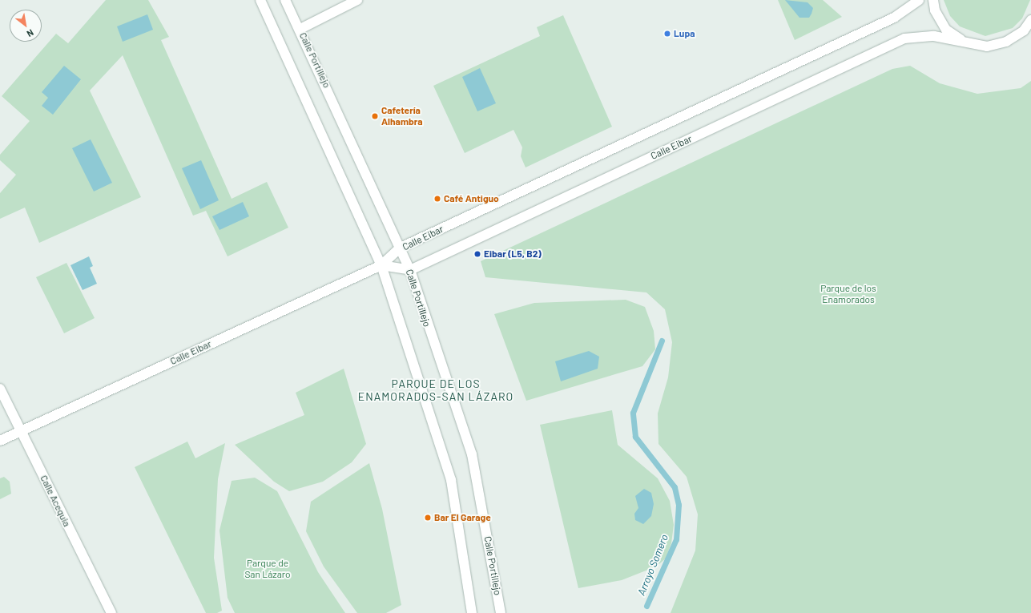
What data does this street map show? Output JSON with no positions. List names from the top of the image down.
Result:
{
  "streets": {
    "main road": ["Calle Portillejo", "Calle Eibar", "Calle Acequia"]
  },
  "crossings": [
    ["Calle Portillejo", "Calle Eibar"],
    ["Calle Eibar", "Calle Acequia"]
  ],
  "districts": ["PARQUE DE LOS ENAMORADOS-SAN LÁZARO"],
  "water": ["Arroyo Somero"],
  "parks": ["Parque de los Enamorados", "Parque de San Lázaro"],
  "places": [
    "Lupa",
    "Cafetería Alhambra",
    "Café Antiguo",
    "Eibar (L5, B2)",
    "Bar El Garage"
  ],
  "north": "bottom right"
}
